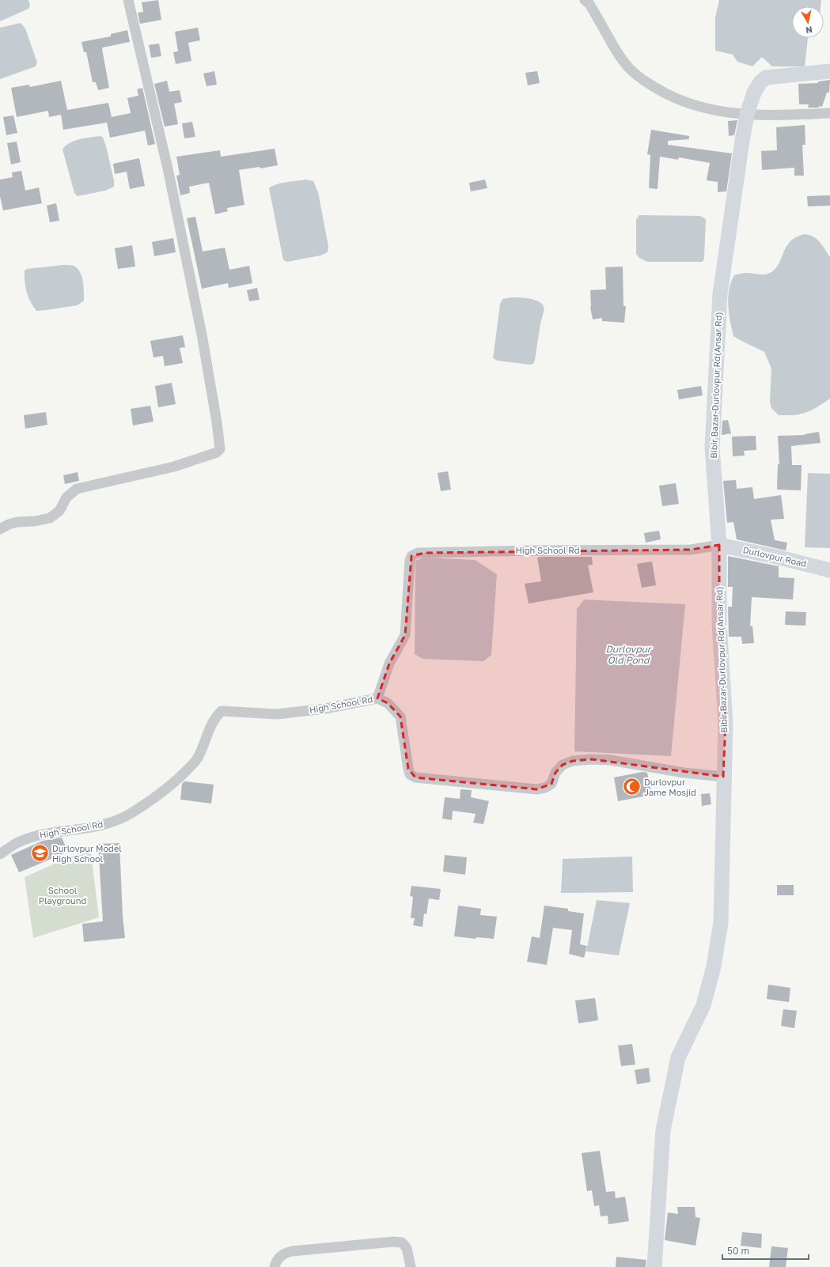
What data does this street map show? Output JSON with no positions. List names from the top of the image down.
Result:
{
  "streets": {
    "street": ["Bibir Bazar-Durlovpur Rd(Ansar Rd)", "High School Rd", "Durlovpur Road"]
  },
  "crossings": [
    ["Bibir Bazar-Durlovpur Rd(Ansar Rd)", "High School Rd"],
    ["Bibir Bazar-Durlovpur Rd(Ansar Rd)", "Durlovpur Road"],
    ["High School Rd", "Durlovpur Road"]
  ],
  "water": ["Durlovpur Old Pond"],
  "parks": ["School Playground"],
  "places": {
    "mosque": ["Durlovpur Jame Mosjid"],
    "school or university": ["Durlovpur Model High School"]
  },
  "scale_bar": "50 m",
  "north": "bottom"
}
